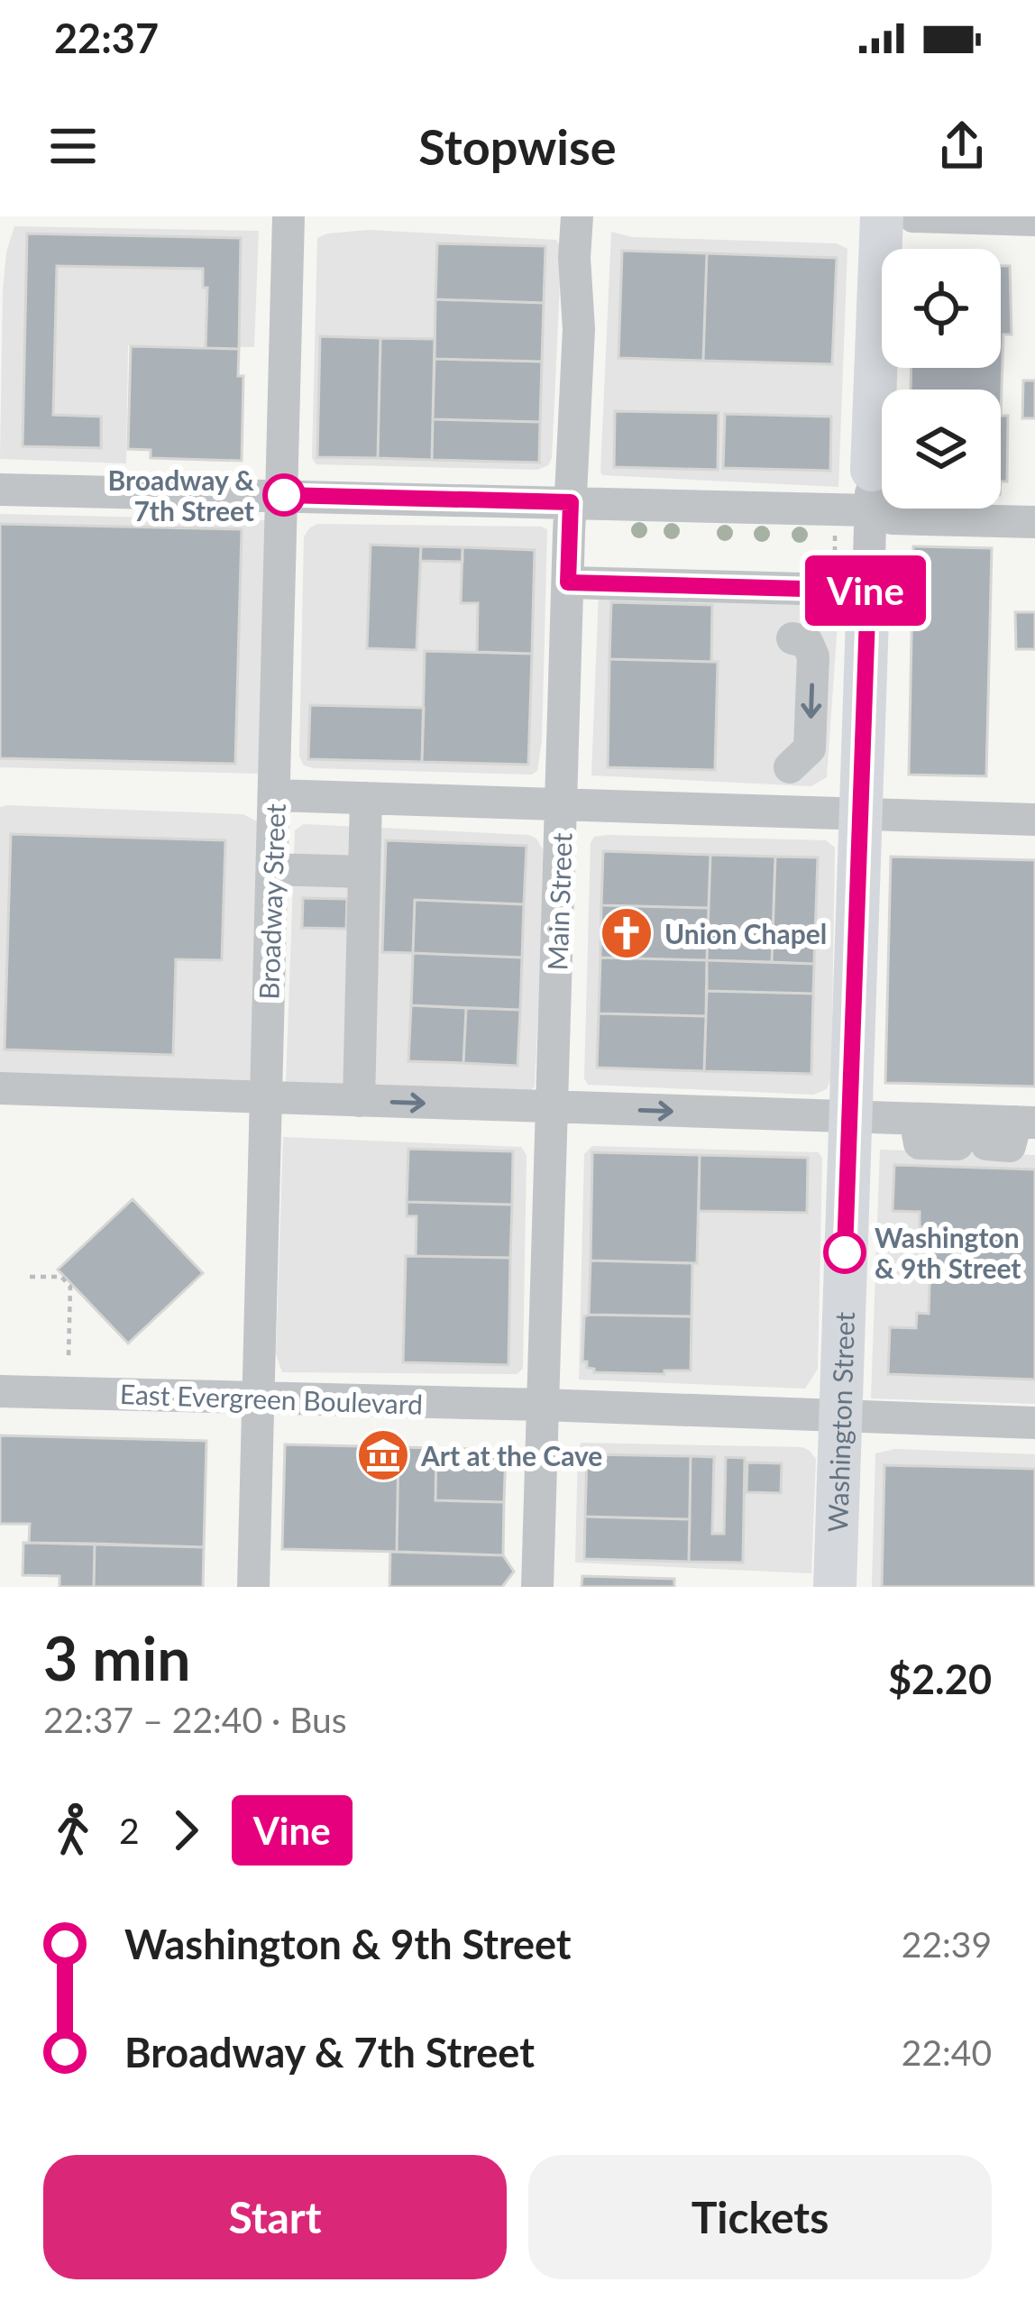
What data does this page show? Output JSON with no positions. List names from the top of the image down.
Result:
{
  "streets": {
    "main road": ["Washington Street"],
    "street": ["Broadway Street", "Main Street", "East Evergreen Boulevard"]
  },
  "crossings": [
    ["Broadway Street", "East Evergreen Boulevard"],
    ["Main Street", "East Evergreen Boulevard"],
    ["East Evergreen Boulevard", "Washington Street"]
  ],
  "places": {
    "other": ["Broadway & 7th Street", "Washington & 9th Street"],
    "church": ["Union Chapel"],
    "museum": ["Art at the Cave"]
  },
  "lines": ["bus line Vine"],
  "page": {
    "status": "22:37",
    "header": "Stopwise",
    "on_map": "Vine",
    "heading": ["3 min", "22:37 – 22:40 · Bus", "$2.20"],
    "legs": ["2", "Vine"],
    "list": [
      {
        "name": "Washington & 9th Street",
        "value": "22:39"
      },
      {
        "name": "Broadway & 7th Street",
        "value": "22:40"
      }
    ],
    "buttons": ["Start", "Tickets"]
  }
}
